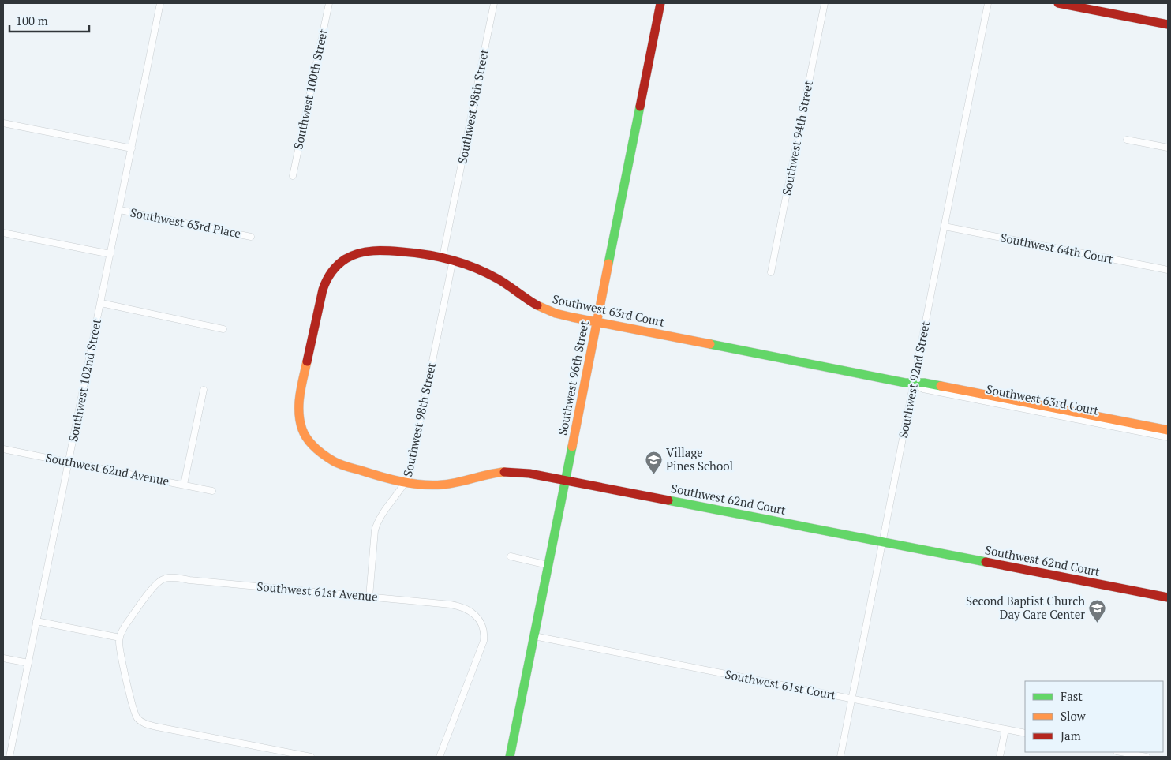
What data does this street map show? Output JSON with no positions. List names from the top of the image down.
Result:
{
  "streets": {
    "street": [
      "Southwest 100th Street",
      "Southwest 98th Street",
      "Southwest 94th Street",
      "Southwest 63rd Place",
      "Southwest 64th Court",
      "Southwest 63rd Court",
      "Southwest 96th Street",
      "Southwest 92nd Street",
      "Southwest 102nd Street",
      "Southwest 62nd Avenue",
      "Southwest 62nd Court",
      "Southwest 61st Avenue",
      "Southwest 61st Court"
    ]
  },
  "crossings": [
    ["Southwest 98th Street", "Southwest 63rd Court"],
    ["Southwest 98th Street", "Southwest 62nd Court"],
    ["Southwest 98th Street", "Southwest 61st Avenue"],
    ["Southwest 63rd Place", "Southwest 102nd Street"],
    ["Southwest 64th Court", "Southwest 92nd Street"],
    ["Southwest 63rd Court", "Southwest 96th Street"],
    ["Southwest 63rd Court", "Southwest 92nd Street"],
    ["Southwest 63rd Court", "Southwest 62nd Court"],
    ["Southwest 96th Street", "Southwest 62nd Court"],
    ["Southwest 96th Street", "Southwest 61st Court"],
    ["Southwest 92nd Street", "Southwest 62nd Court"],
    ["Southwest 92nd Street", "Southwest 61st Court"],
    ["Southwest 102nd Street", "Southwest 62nd Avenue"]
  ],
  "places": {
    "school or university": ["Village Pines School", "Second Baptist Church Day Care Center"]
  },
  "legend": ["Fast", "Slow", "Jam"],
  "scale_bar": "100 m"
}
